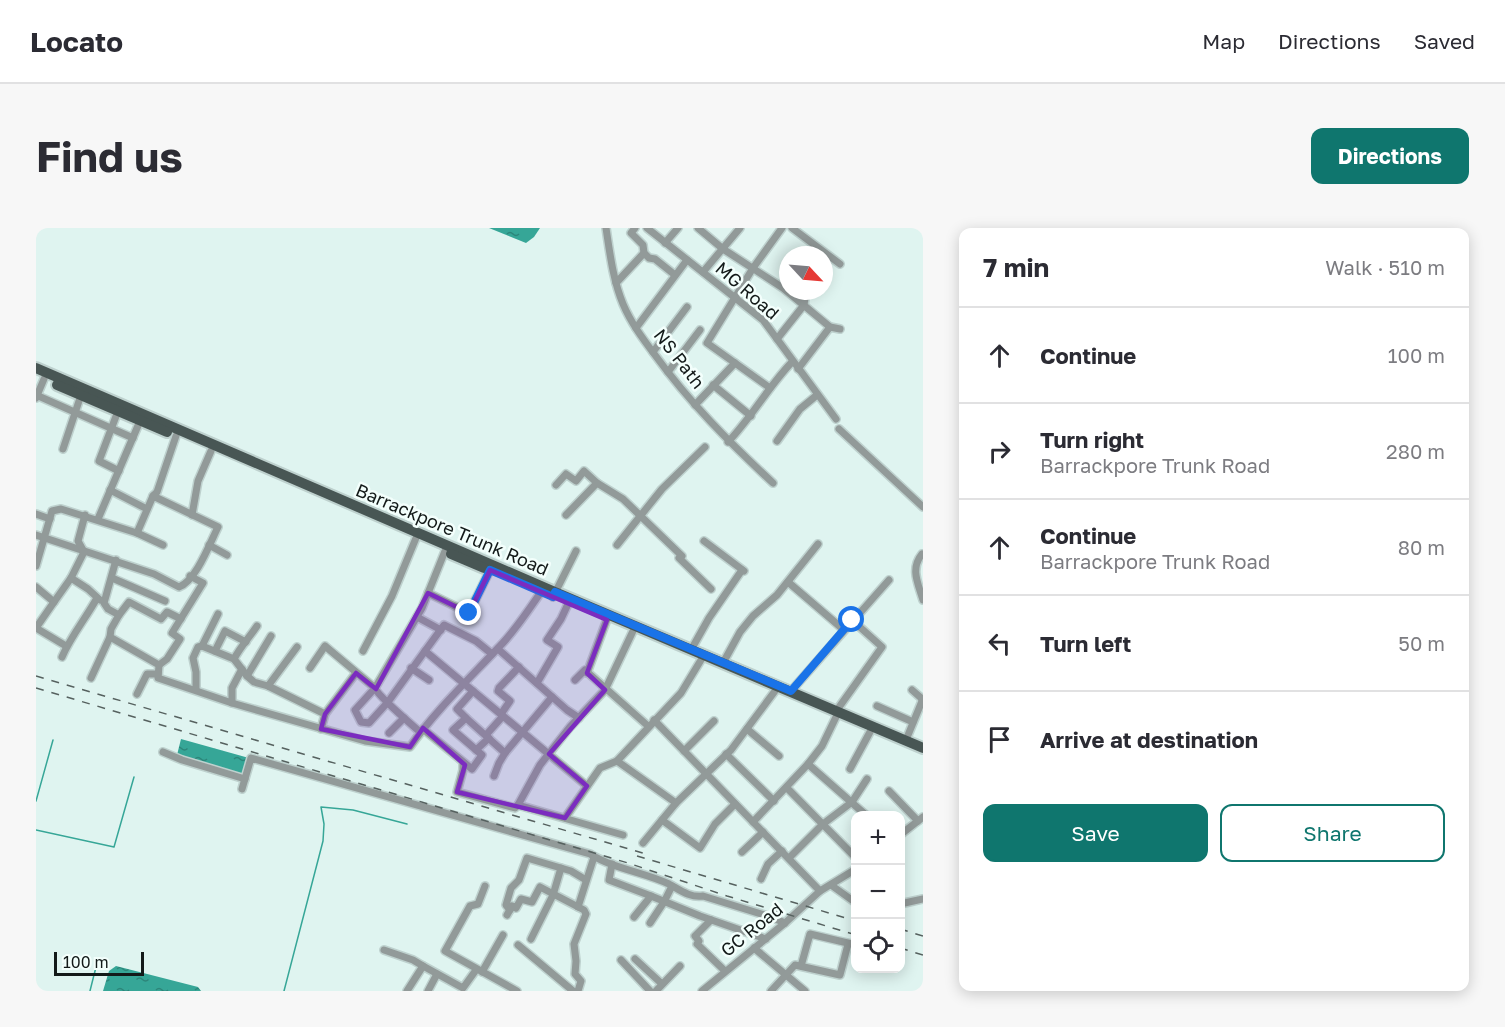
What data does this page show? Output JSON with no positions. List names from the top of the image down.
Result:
{
  "streets": {
    "main road": ["Barrackpore Trunk Road"],
    "street": ["MG Road", "NS Path", "GC Road"]
  },
  "scale_bar": "100 m",
  "north": "bottom right",
  "page": {
    "header": "Locato",
    "nav": ["Map", "Directions", "Saved"],
    "buttons": [
      "Directions",
      ["Save", "Share"]
    ],
    "title": "Find us",
    "heading": ["7 min", "Walk · 510 m"],
    "list": [
      ["Continue", "100 m"],
      ["Turn right", "Barrackpore Trunk Road", "280 m"],
      ["Continue", "Barrackpore Trunk Road", "80 m"],
      ["Turn left", "50 m"],
      "Arrive at destination"
    ],
    "map_buttons": ["+", "−"],
    "scale": "100 m"
  }
}
